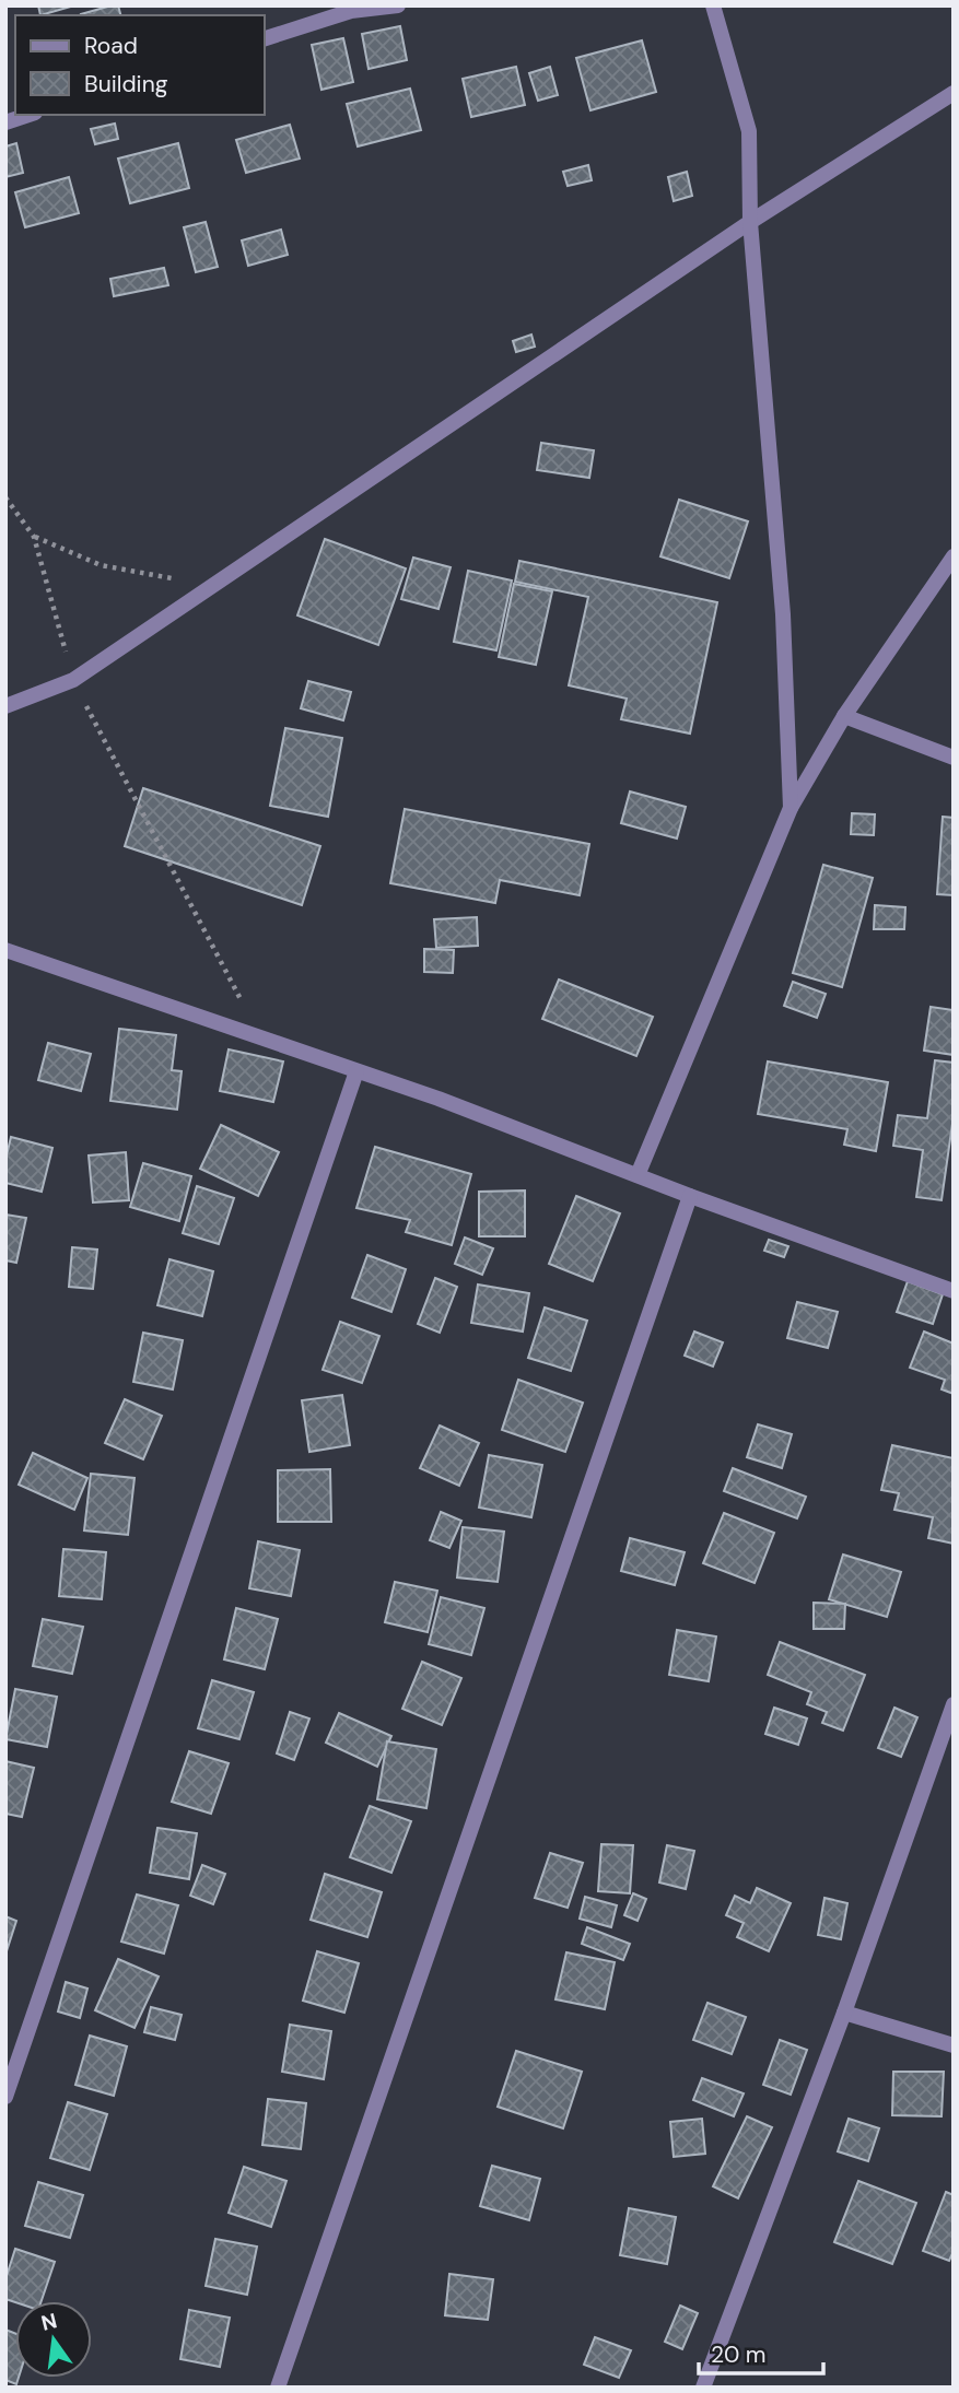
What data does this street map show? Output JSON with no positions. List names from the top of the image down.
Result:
{
  "legend": ["Road", "Building"],
  "scale_bar": "20 m",
  "north": "top"
}
